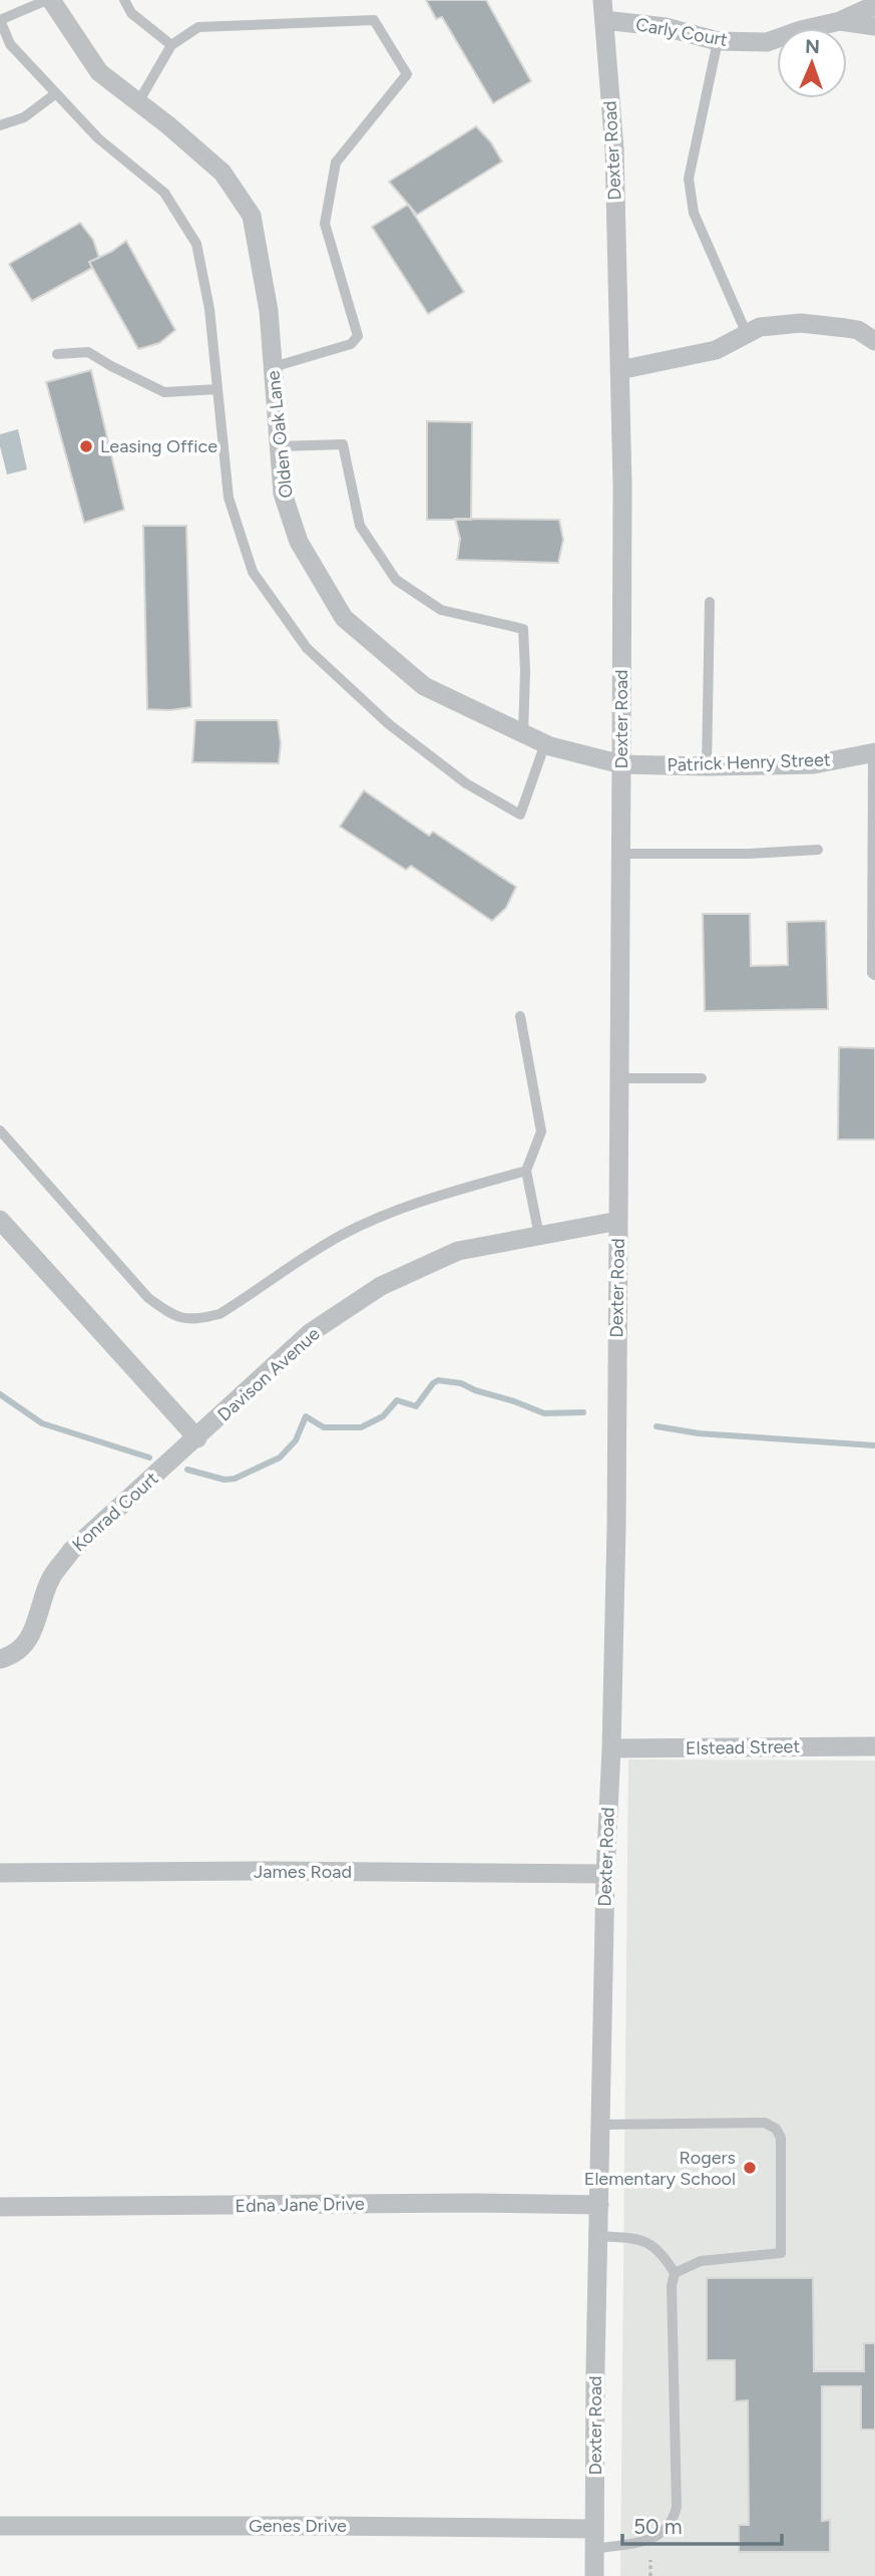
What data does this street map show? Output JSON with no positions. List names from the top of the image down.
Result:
{
  "streets": {
    "street": [
      "Carly Court",
      "Dexter Road",
      "Olden Oak Lane",
      "Patrick Henry Street",
      "Davison Avenue",
      "Konrad Court",
      "Elstead Street",
      "James Road",
      "Edna Jane Drive",
      "Genes Drive"
    ]
  },
  "crossings": [
    ["Carly Court", "Dexter Road"],
    ["Dexter Road", "Olden Oak Lane"],
    ["Dexter Road", "Patrick Henry Street"],
    ["Dexter Road", "Davison Avenue"],
    ["Dexter Road", "Elstead Street"],
    ["Dexter Road", "James Road"],
    ["Dexter Road", "Edna Jane Drive"],
    ["Dexter Road", "Genes Drive"],
    ["Olden Oak Lane", "Patrick Henry Street"],
    ["Davison Avenue", "Konrad Court"]
  ],
  "places": ["Leasing Office", "Rogers Elementary School"],
  "scale_bar": "50 m",
  "north": "top"
}
